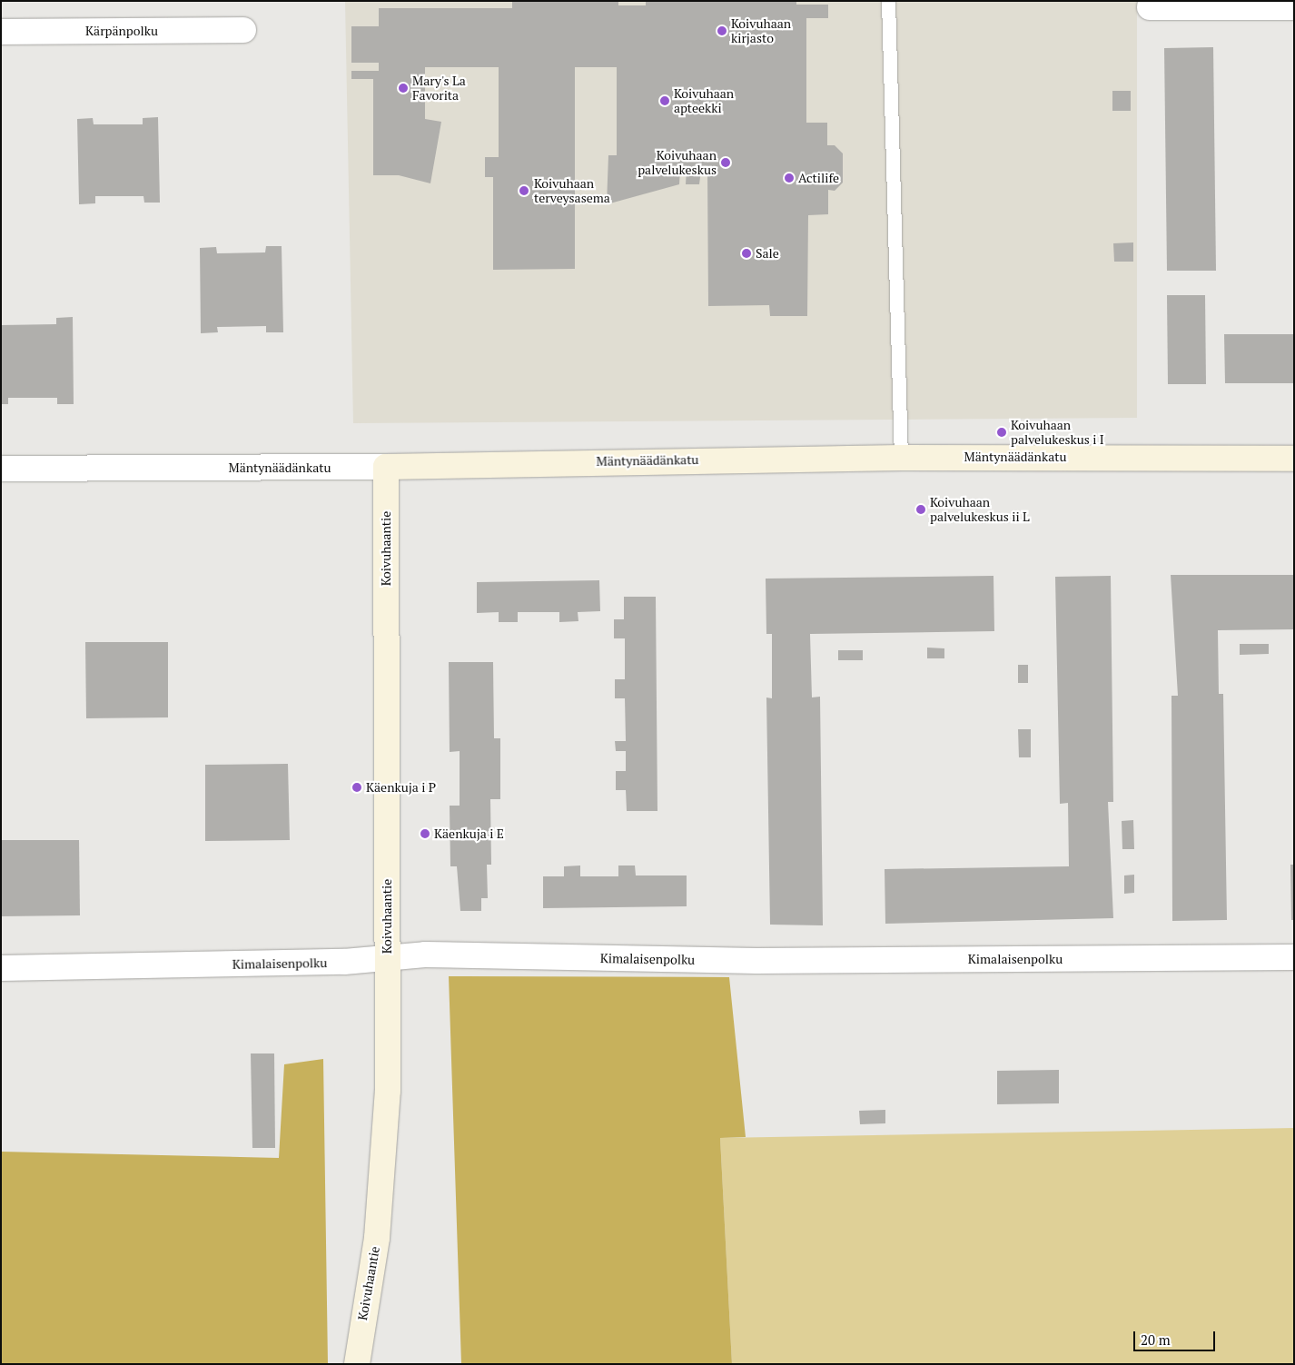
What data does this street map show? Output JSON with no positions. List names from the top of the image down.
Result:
{
  "streets": {
    "street": [
      "Kärpänpolku",
      "Mäntynäädänkatu",
      "Koivuhaantie",
      "Kimalaisenpolku"
    ]
  },
  "crossings": [
    ["Mäntynäädänkatu", "Koivuhaantie"],
    ["Koivuhaantie", "Kimalaisenpolku"]
  ],
  "places": [
    "Koivuhaan kirjasto",
    "Mary's La Favorita",
    "Koivuhaan apteekki",
    "Koivuhaan palvelukeskus",
    "Actilife",
    "Koivuhaan terveysasema",
    "Sale",
    "Koivuhaan palvelukeskus i I",
    "Koivuhaan palvelukeskus ii L",
    "Käenkuja i P",
    "Käenkuja i E"
  ],
  "scale_bar": "20 m"
}
